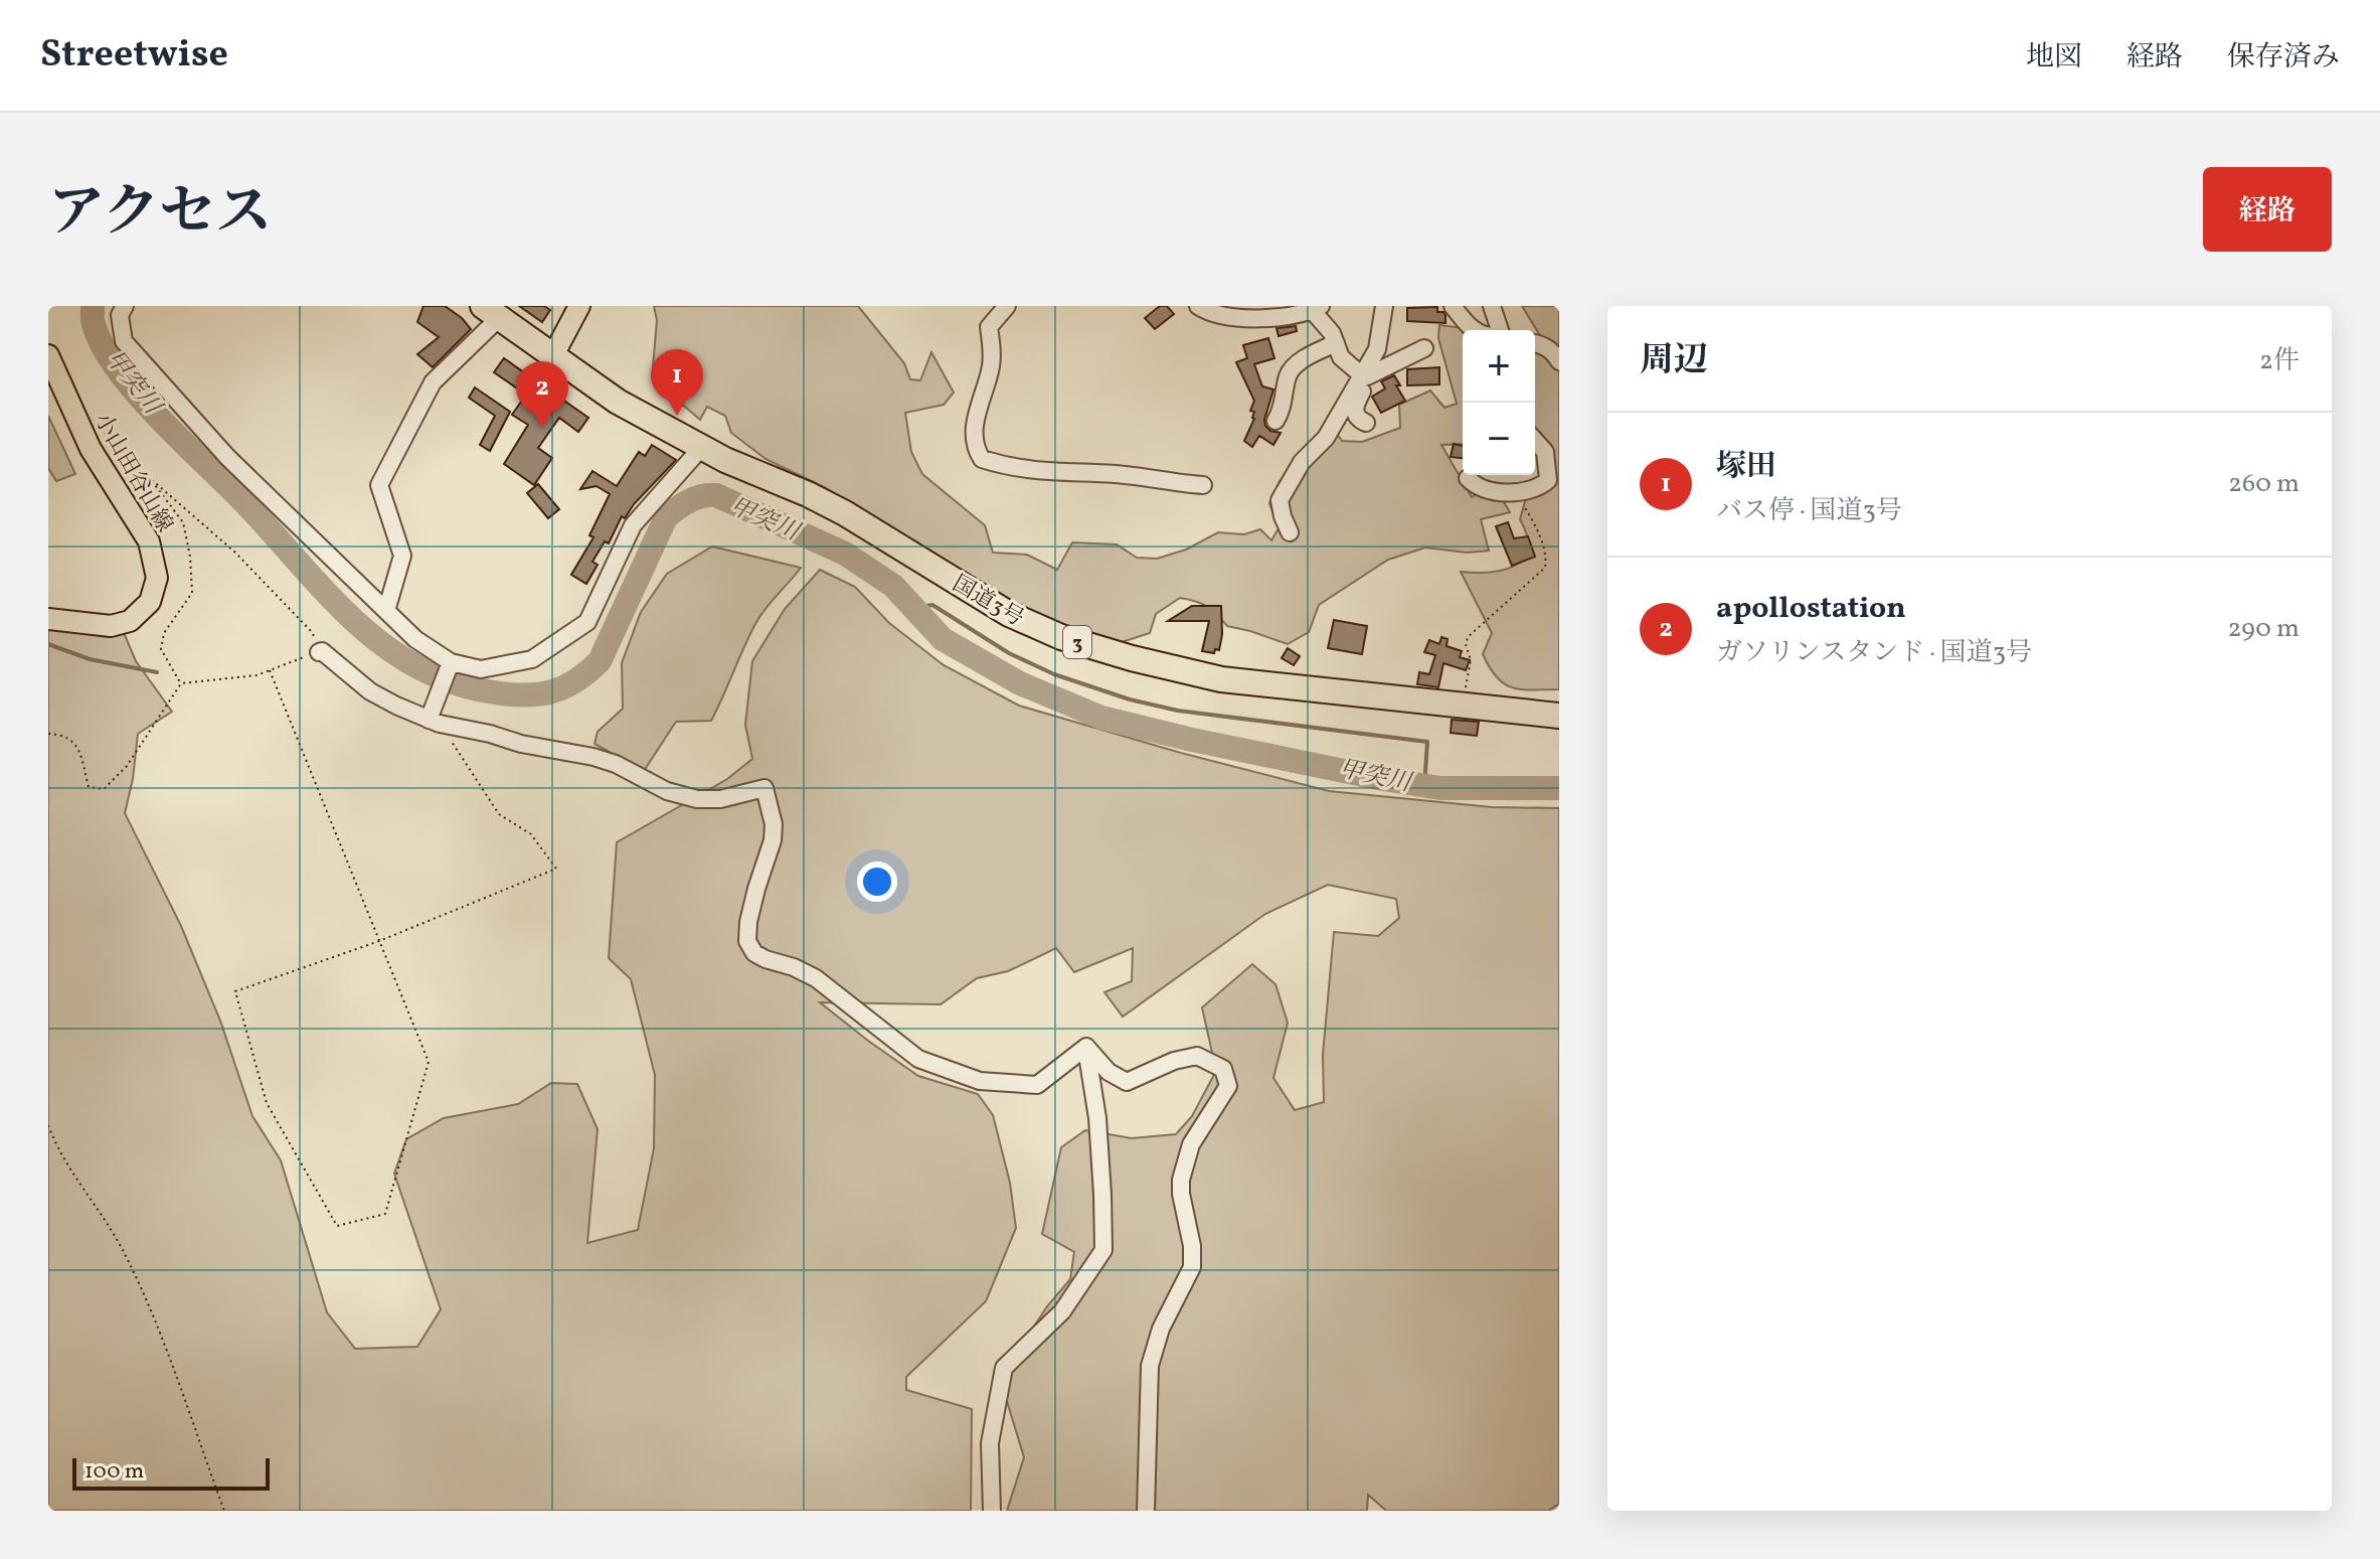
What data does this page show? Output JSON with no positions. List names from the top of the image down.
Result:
{
  "streets": {
    "highway": ["国道3号", "3"],
    "main road": ["小山田谷山線"]
  },
  "water": ["甲突川"],
  "scale_bar": "100 m",
  "page": {
    "header": "Streetwise",
    "nav": ["地図", "経路", "保存済み"],
    "title": "アクセス",
    "buttons": "経路",
    "heading": ["周辺", "2件"],
    "map_buttons": ["+", "−"],
    "pins": ["1", "2"],
    "list": [
      {
        "mark": "1",
        "name": "塚田",
        "note": "バス停 · 国道3号",
        "value": "260 m"
      },
      {
        "mark": "2",
        "name": "apollostation",
        "note": "ガソリンスタンド · 国道3号",
        "value": "290 m"
      }
    ],
    "scale": "100 m"
  }
}
